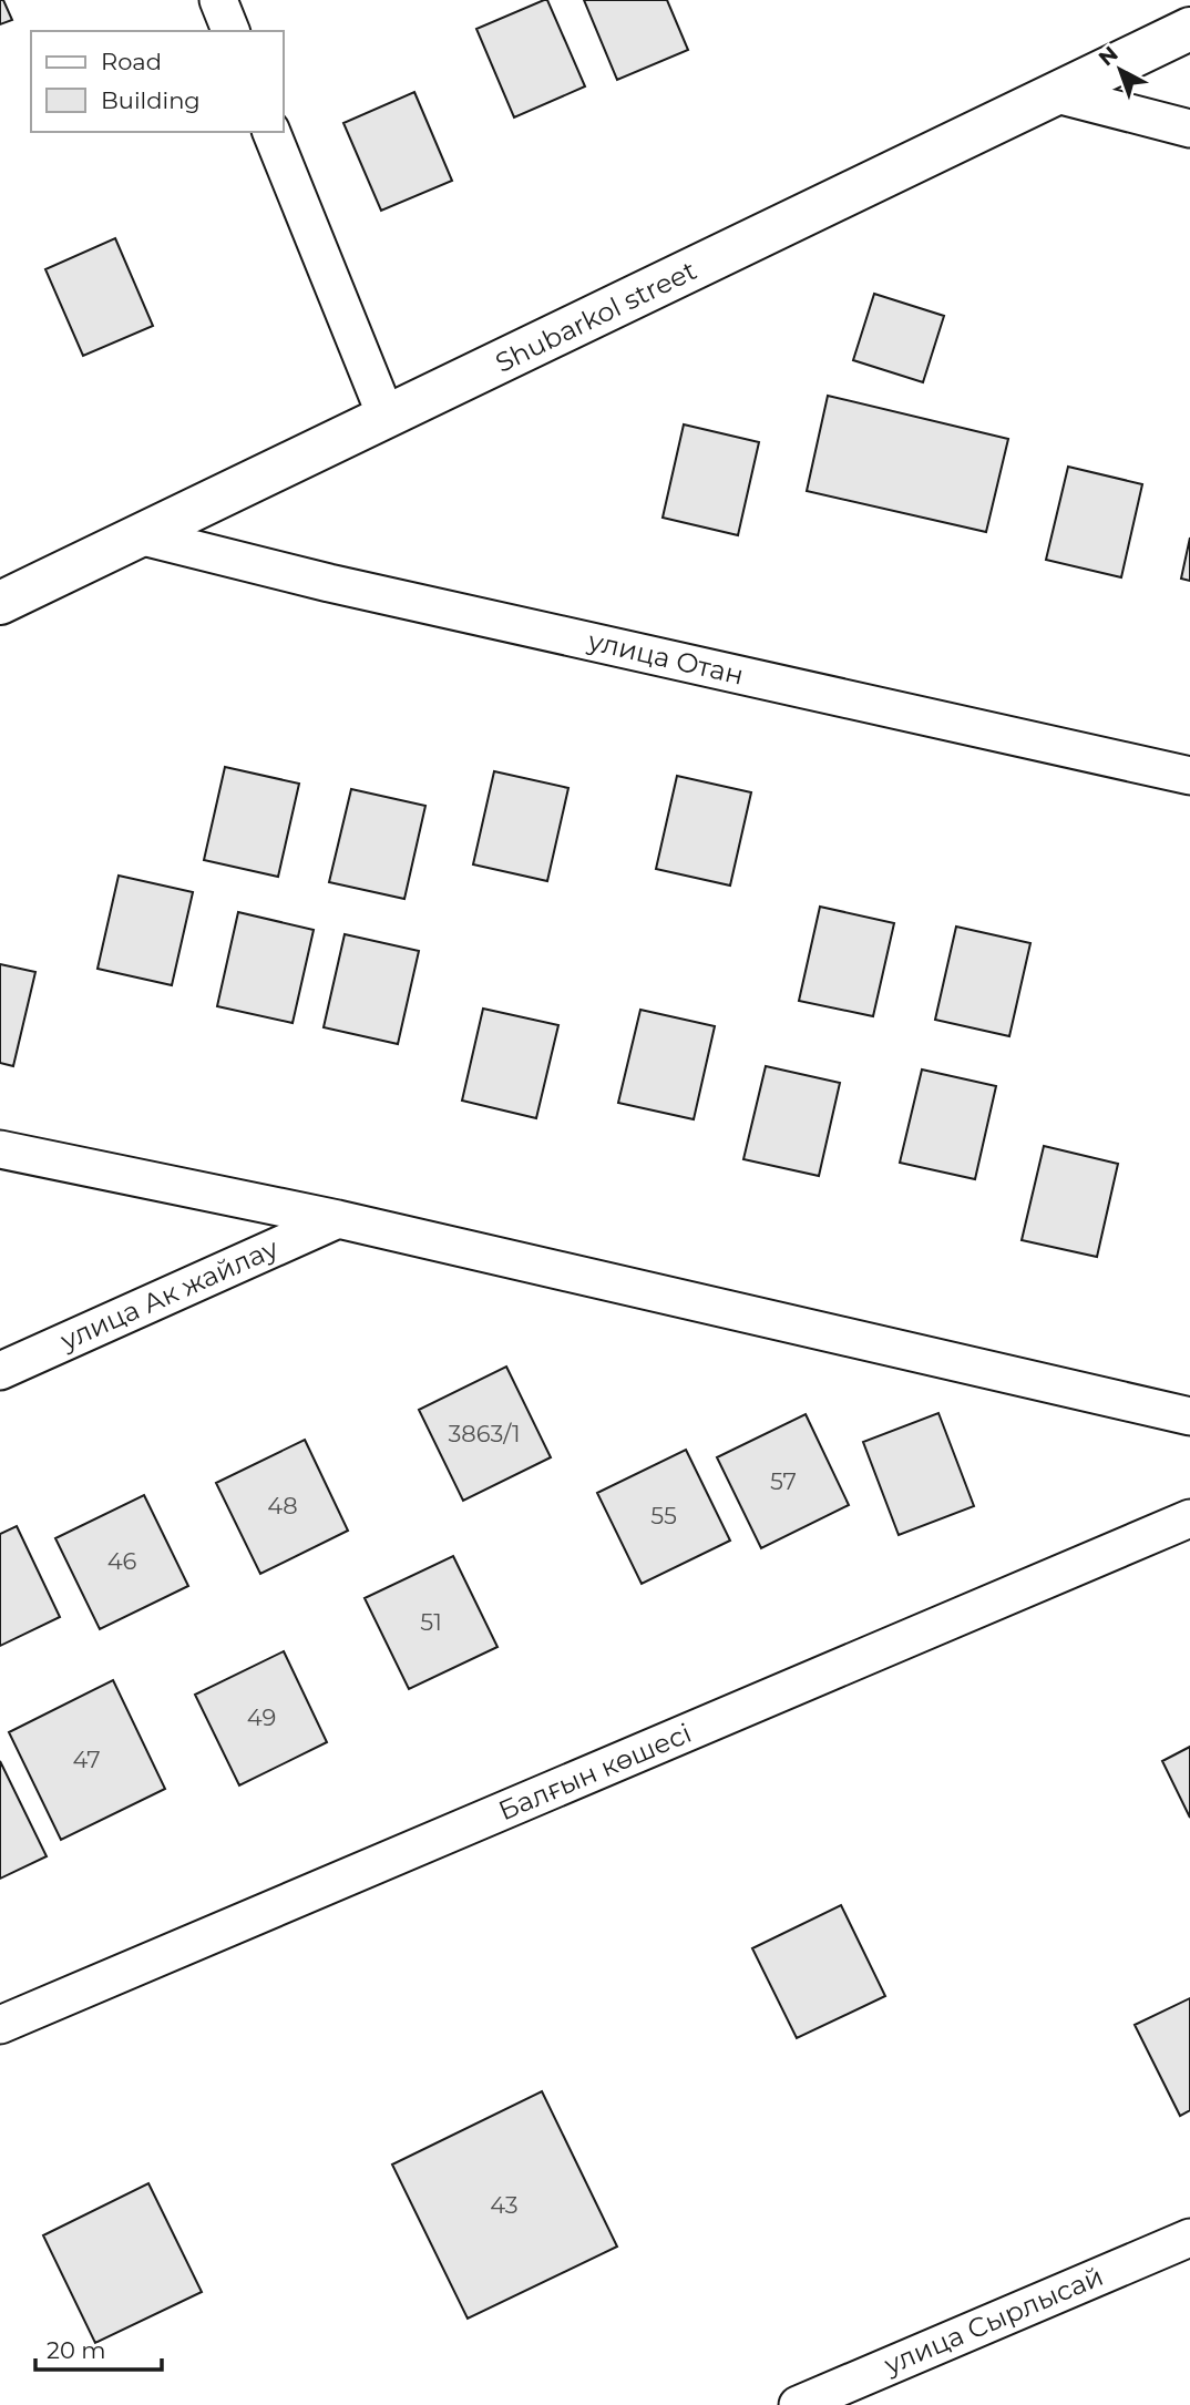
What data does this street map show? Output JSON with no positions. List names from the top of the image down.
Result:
{
  "streets": {
    "street": [
      "Shubarkol street",
      "улица Отан",
      "улица Ак жайлау",
      "Балғын көшесі",
      "улица Сырлысай"
    ]
  },
  "crossings": [
    ["Shubarkol street", "улица Отан"]
  ],
  "house_numbers": [
    "3863/1",
    "57",
    "48",
    "55",
    "46",
    "51",
    "49",
    "47",
    "43"
  ],
  "legend": ["Road", "Building"],
  "scale_bar": "20 m",
  "north": "top left"
}
